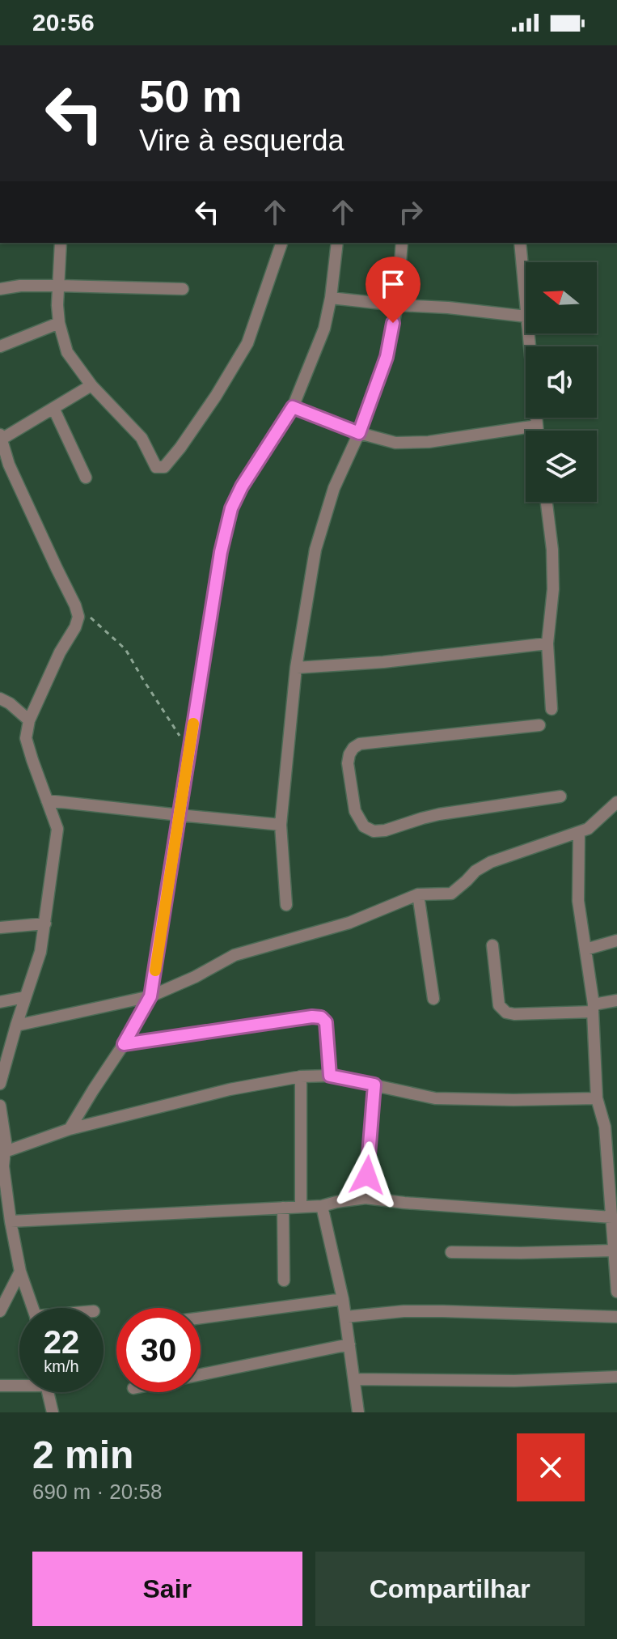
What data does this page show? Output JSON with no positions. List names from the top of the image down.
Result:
{
  "north": "left",
  "page": {
    "status": "20:56",
    "turn": ["50 m", "Vire à esquerda"],
    "speed": "22 km/h",
    "limit": "30",
    "heading": ["2 min", "690 m · 20:58"],
    "buttons": ["Sair", "Compartilhar"]
  }
}
